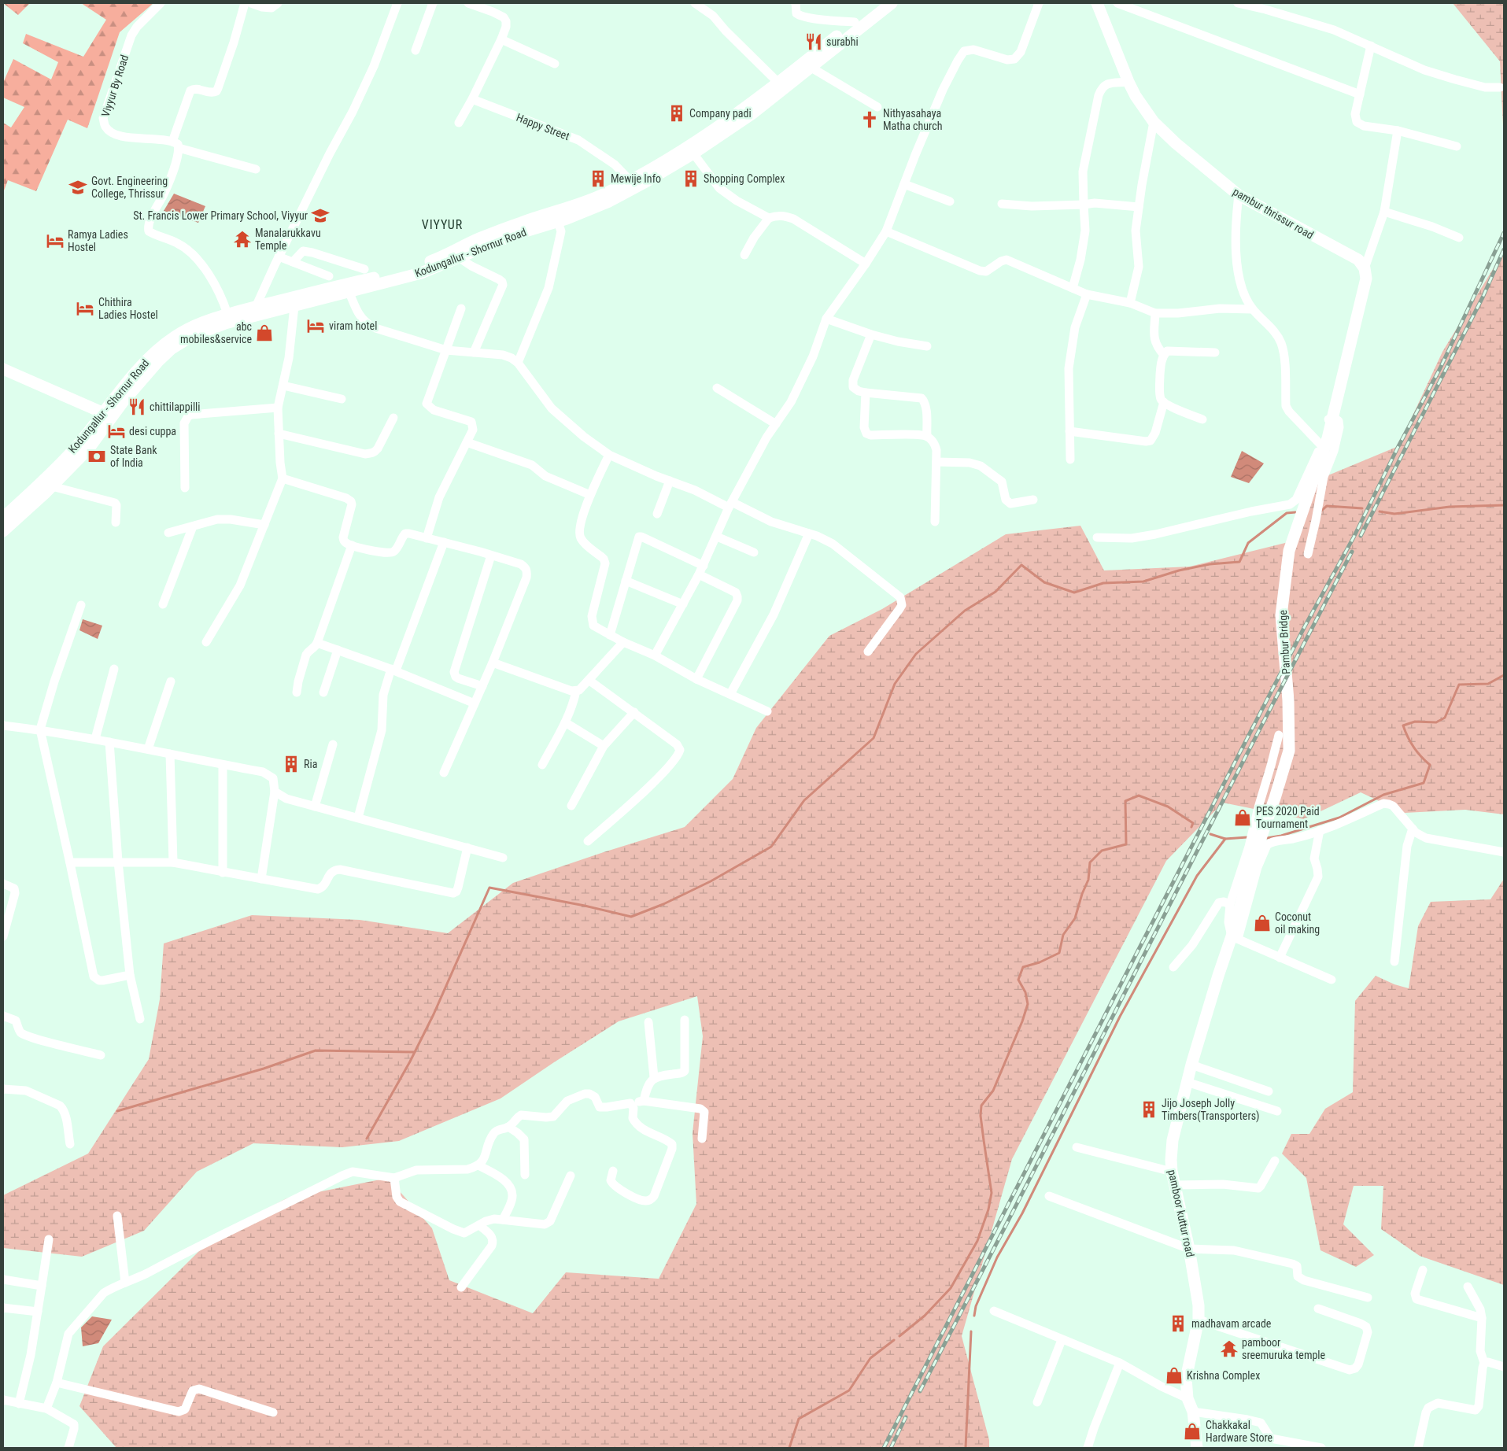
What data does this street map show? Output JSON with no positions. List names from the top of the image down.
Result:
{
  "streets": {
    "main road": [
      "pambur thrissur road",
      "Kodungallur - Shornur Road",
      "Pambur Bridge",
      "pamboor kuttur road"
    ],
    "street": ["Viyyur By Road", "Happy Street"]
  },
  "crossings": [
    ["Happy Street", "Kodungallur - Shornur Road"],
    ["Pambur Bridge", "pamboor kuttur road"]
  ],
  "districts": ["VIYYUR"],
  "places": {
    "restaurant": ["surabhi", "chittilappilli"],
    "building": [
      "Company padi",
      "Mewije Info",
      "Shopping Complex",
      "Ria",
      "Jijo Joseph Jolly Timbers(Transporters)",
      "madhavam arcade"
    ],
    "church": ["Nithyasahaya Matha church"],
    "school or university": ["Govt. Engineering College, Thrissur", "St. Francis Lower Primary School, Viyyur"],
    "temple": ["Manalarukkavu Temple", "pamboor sreemuruka temple"],
    "hotel": [
      "Ramya Ladies Hostel",
      "Chithira Ladies Hostel",
      "viram hotel",
      "desi cuppa"
    ],
    "shop": [
      "abc mobiles&service",
      "PES 2020 Paid Tournament",
      "Coconut oil making",
      "Krishna Complex",
      "Chakkakal Hardware Store"
    ],
    "bank": ["State Bank of India"]
  }
}
